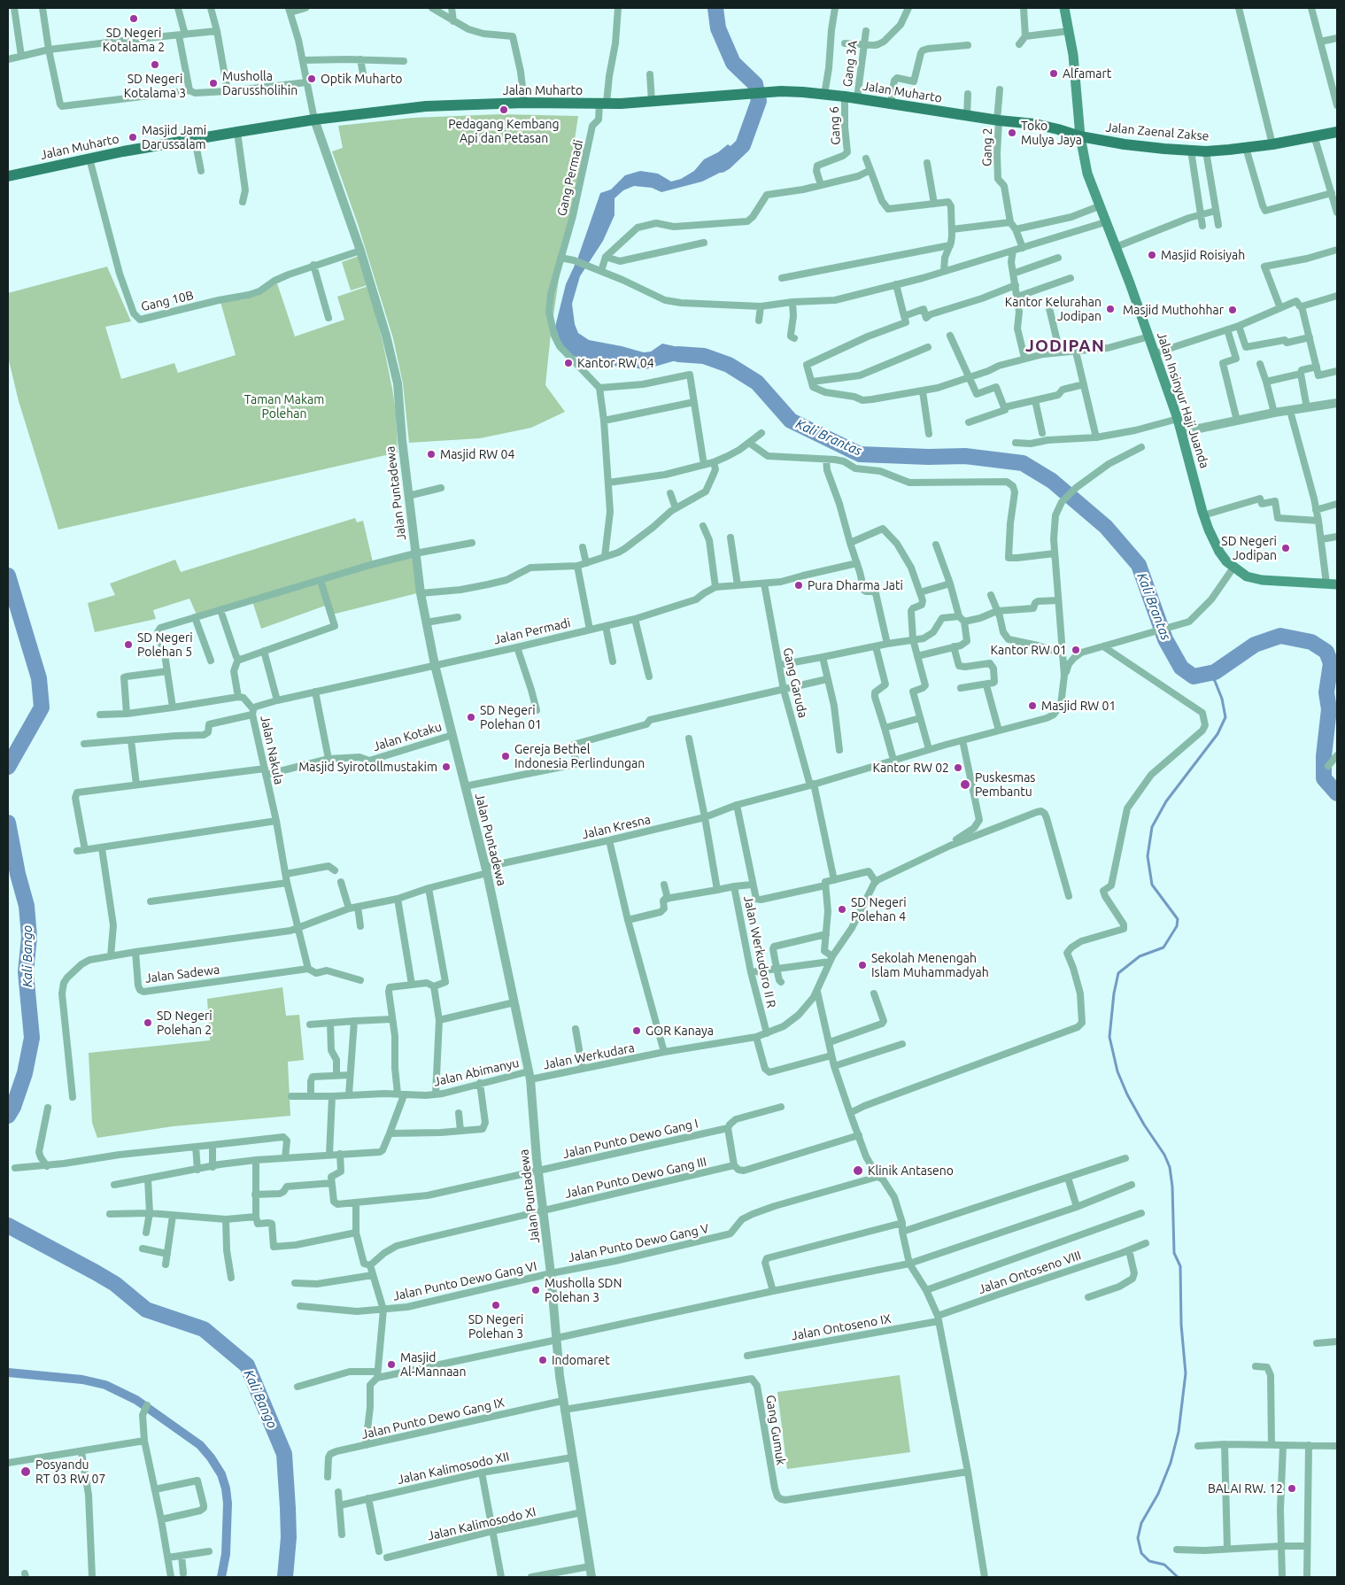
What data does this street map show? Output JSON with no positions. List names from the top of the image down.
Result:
{
  "streets": {
    "main road": ["Jalan Muharto", "Jalan Zaenal Zakse", "Jalan Insinyur Haji Juanda"],
    "street": [
      "Gang 3A",
      "Gang 6",
      "Gang 2",
      "Gang Permadi",
      "Gang 10B",
      "Jalan Puntadewa",
      "Jalan Permadi",
      "Gang Garuda",
      "Jalan Kotaku",
      "Jalan Nakula",
      "Jalan Kresna",
      "Jalan Werkudoro II R",
      "Jalan Sadewa",
      "Jalan Werkudara",
      "Jalan Abimanyu",
      "Jalan Punto Dewo Gang I",
      "Jalan Punto Dewo Gang III",
      "Jalan Punto Dewo Gang V",
      "Jalan Ontoseno VIII",
      "Jalan Punto Dewo Gang VI",
      "Jalan Ontoseno IX",
      "Jalan Punto Dewo Gang IX",
      "Gang Gumuk",
      "Jalan Kalimosodo XII",
      "Jalan Kalimosodo XI"
    ]
  },
  "crossings": [
    ["Gang 3A", "Jalan Muharto"],
    ["Jalan Muharto", "Gang 6"],
    ["Jalan Muharto", "Jalan Zaenal Zakse"],
    ["Jalan Muharto", "Gang 2"],
    ["Jalan Muharto", "Gang Permadi"],
    ["Jalan Muharto", "Gang 10B"],
    ["Jalan Muharto", "Jalan Insinyur Haji Juanda"],
    ["Jalan Muharto", "Jalan Puntadewa"],
    ["Jalan Zaenal Zakse", "Jalan Insinyur Haji Juanda"],
    ["Gang 10B", "Jalan Puntadewa"],
    ["Jalan Puntadewa", "Jalan Permadi"],
    ["Jalan Puntadewa", "Jalan Kotaku"],
    ["Jalan Puntadewa", "Jalan Nakula"],
    ["Jalan Puntadewa", "Jalan Kresna"],
    ["Jalan Puntadewa", "Jalan Werkudara"],
    ["Jalan Puntadewa", "Jalan Abimanyu"],
    ["Jalan Puntadewa", "Jalan Punto Dewo Gang I"],
    ["Jalan Puntadewa", "Jalan Punto Dewo Gang III"],
    ["Jalan Puntadewa", "Jalan Punto Dewo Gang V"],
    ["Jalan Puntadewa", "Jalan Punto Dewo Gang VI"],
    ["Jalan Puntadewa", "Jalan Punto Dewo Gang IX"],
    ["Jalan Puntadewa", "Gang Gumuk"],
    ["Jalan Puntadewa", "Jalan Kalimosodo XII"],
    ["Jalan Puntadewa", "Jalan Kalimosodo XI"],
    ["Jalan Permadi", "Jalan Nakula"],
    ["Gang Garuda", "Jalan Kresna"],
    ["Jalan Kotaku", "Jalan Nakula"],
    ["Jalan Werkudoro II R", "Jalan Werkudara"],
    ["Jalan Werkudara", "Jalan Abimanyu"],
    ["Jalan Punto Dewo Gang V", "Jalan Punto Dewo Gang VI"],
    ["Jalan Ontoseno VIII", "Jalan Ontoseno IX"],
    ["Jalan Punto Dewo Gang IX", "Gang Gumuk"]
  ],
  "districts": ["JODIPAN"],
  "water": ["Kali Brantas", "Kali Bango"],
  "parks": ["Taman Makam Polehan"],
  "places": [
    "SD Negeri Kotalama 2",
    "SD Negeri Kotalama 3",
    "Alfamart",
    "Optik Muharto",
    "Musholla Darussholihin",
    "Pedagang Kembang Api dan Petasan",
    "Toko Mulya Jaya",
    "Masjid Jami Darussalam",
    "Masjid Roisiyah",
    "Kantor Kelurahan Jodipan",
    "Masjid Muthohhar",
    "Kantor RW 04",
    "Masjid RW 04",
    "SD Negeri Jodipan",
    "Pura Dharma Jati",
    "SD Negeri Polehan 5",
    "Kantor RW 01",
    "Masjid RW 01",
    "SD Negeri Polehan 01",
    "Gereja Bethel Indonesia Perlindungan",
    "Masjid Syirotollmustakim",
    "Kantor RW 02",
    "Puskesmas Pembantu",
    "SD Negeri Polehan 4",
    "Sekolah Menengah Islam Muhammadyah",
    "SD Negeri Polehan 2",
    "GOR Kanaya",
    "Klinik Antaseno",
    "Musholla SDN Polehan 3",
    "SD Negeri Polehan 3",
    "Indomaret",
    "Masjid Al-Mannaan",
    "Posyandu RT 03 RW 07",
    "BALAI RW. 12"
  ]
}
